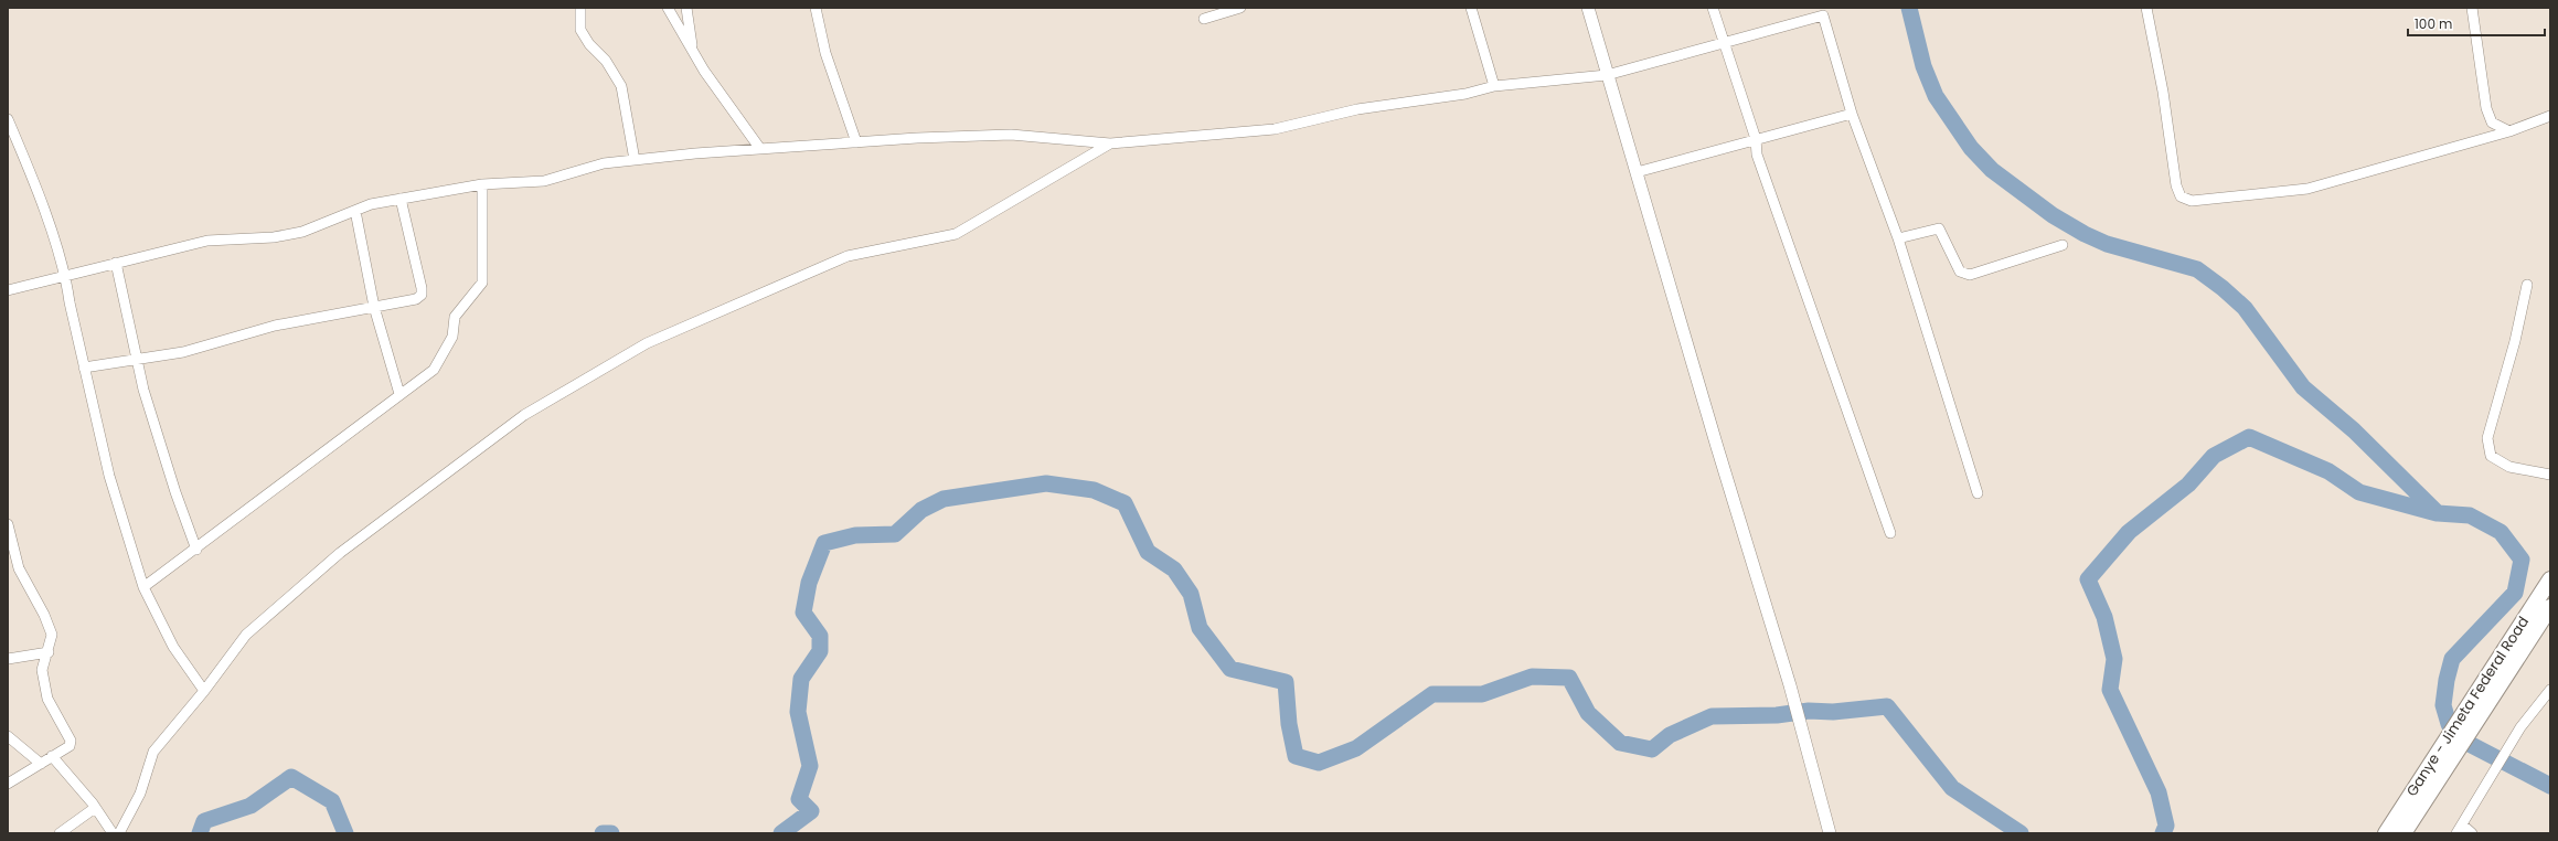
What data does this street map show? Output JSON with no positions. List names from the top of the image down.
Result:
{
  "streets": {
    "main road": ["Ganye - Jimeta Federal Road"]
  },
  "scale_bar": "100 m"
}
